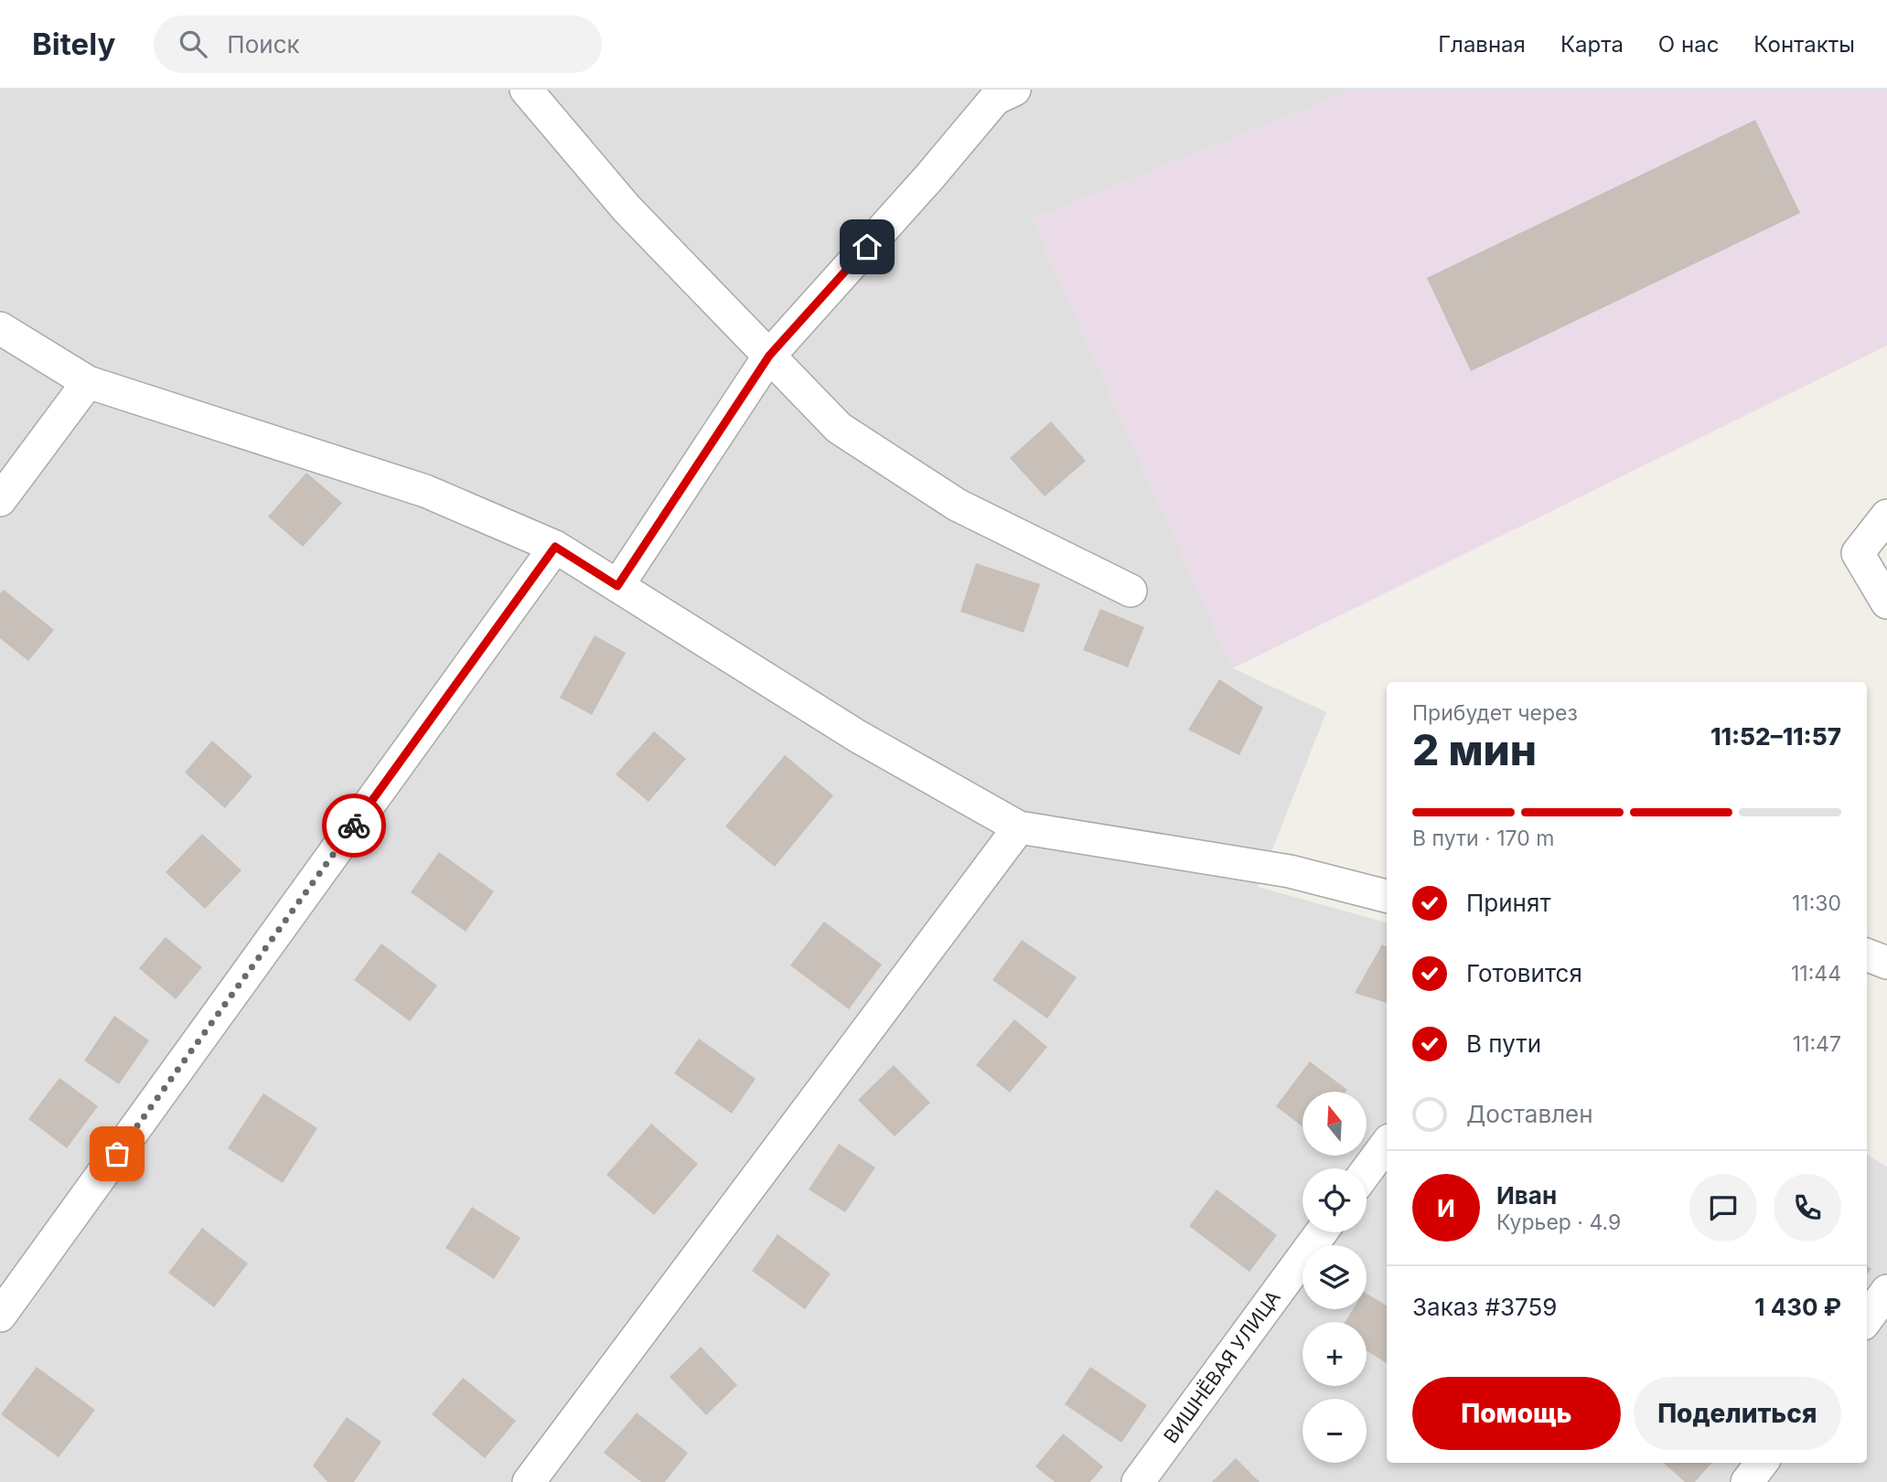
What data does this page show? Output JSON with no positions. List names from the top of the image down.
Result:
{
  "streets": {
    "street": ["ВИШНЁВАЯ УЛИЦА"]
  },
  "north": "top",
  "page": {
    "header": "Bitely",
    "search": "Поиск",
    "nav": [
      "Главная",
      "Карта",
      "О нас",
      "Контакты"
    ],
    "heading": ["2 мин", "Прибудет через", "11:52–11:57"],
    "panel": [
      "Иван",
      "Курьер · 4.9",
      "Заказ #3759",
      "1 430 ₽"
    ],
    "bar": "В пути · 170 m",
    "list": [
      ["Принят", "11:30"],
      ["Готовится", "11:44"],
      ["В пути", "11:47"],
      "Доставлен"
    ],
    "map_buttons": ["+", "−"],
    "round": "И",
    "buttons": ["Помощь", "Поделиться"]
  }
}
